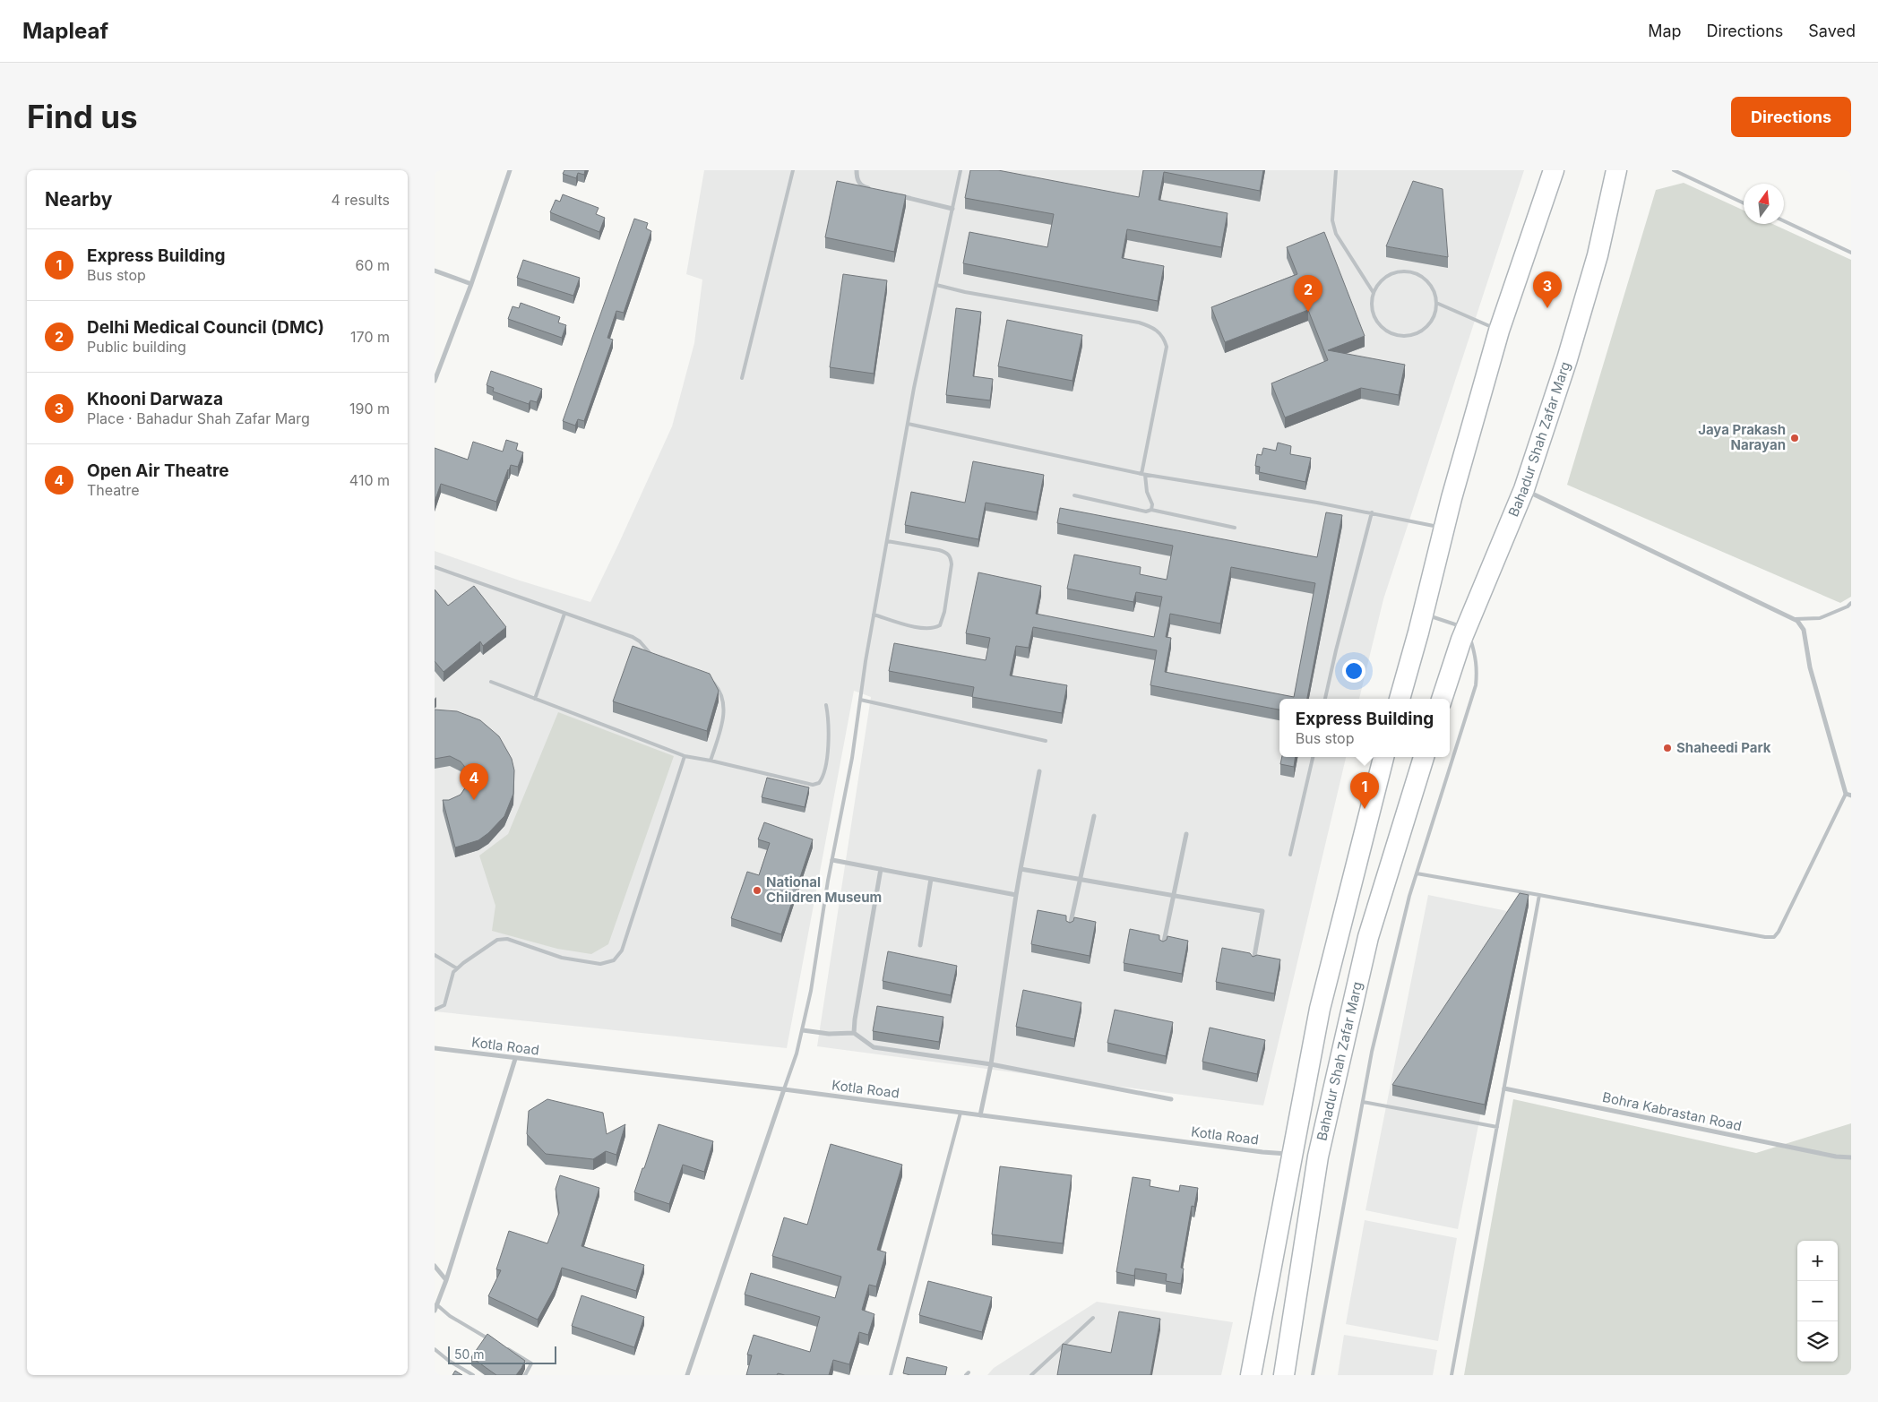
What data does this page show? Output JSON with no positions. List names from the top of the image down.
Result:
{
  "streets": {
    "main road": ["Bahadur Shah Zafar Marg"],
    "street": ["Kotla Road", "Bohra Kabrastan Road"]
  },
  "crossings": [
    ["Bahadur Shah Zafar Marg", "Kotla Road"]
  ],
  "places": ["Jaya Prakash Narayan", "Shaheedi Park", "National Children Museum"],
  "scale_bar": "50 m",
  "north": "top",
  "page": {
    "header": "Mapleaf",
    "nav": ["Map", "Directions", "Saved"],
    "buttons": "Directions",
    "title": "Find us",
    "heading": ["Nearby", "4 results"],
    "list": [
      {
        "mark": "1",
        "name": "Express Building",
        "note": "Bus stop",
        "value": "60 m"
      },
      {
        "mark": "2",
        "name": "Delhi Medical Council (DMC)",
        "note": "Public building",
        "value": "170 m"
      },
      {
        "mark": "3",
        "name": "Khooni Darwaza",
        "note": "Place · Bahadur Shah Zafar Marg",
        "value": "190 m"
      },
      {
        "mark": "4",
        "name": "Open Air Theatre",
        "note": "Theatre",
        "value": "410 m"
      }
    ],
    "pins": [
      "3",
      "2",
      "4",
      "1"
    ],
    "popup": ["Express Building", "Bus stop"],
    "map_buttons": ["+", "−"],
    "scale": "50 m"
  }
}
